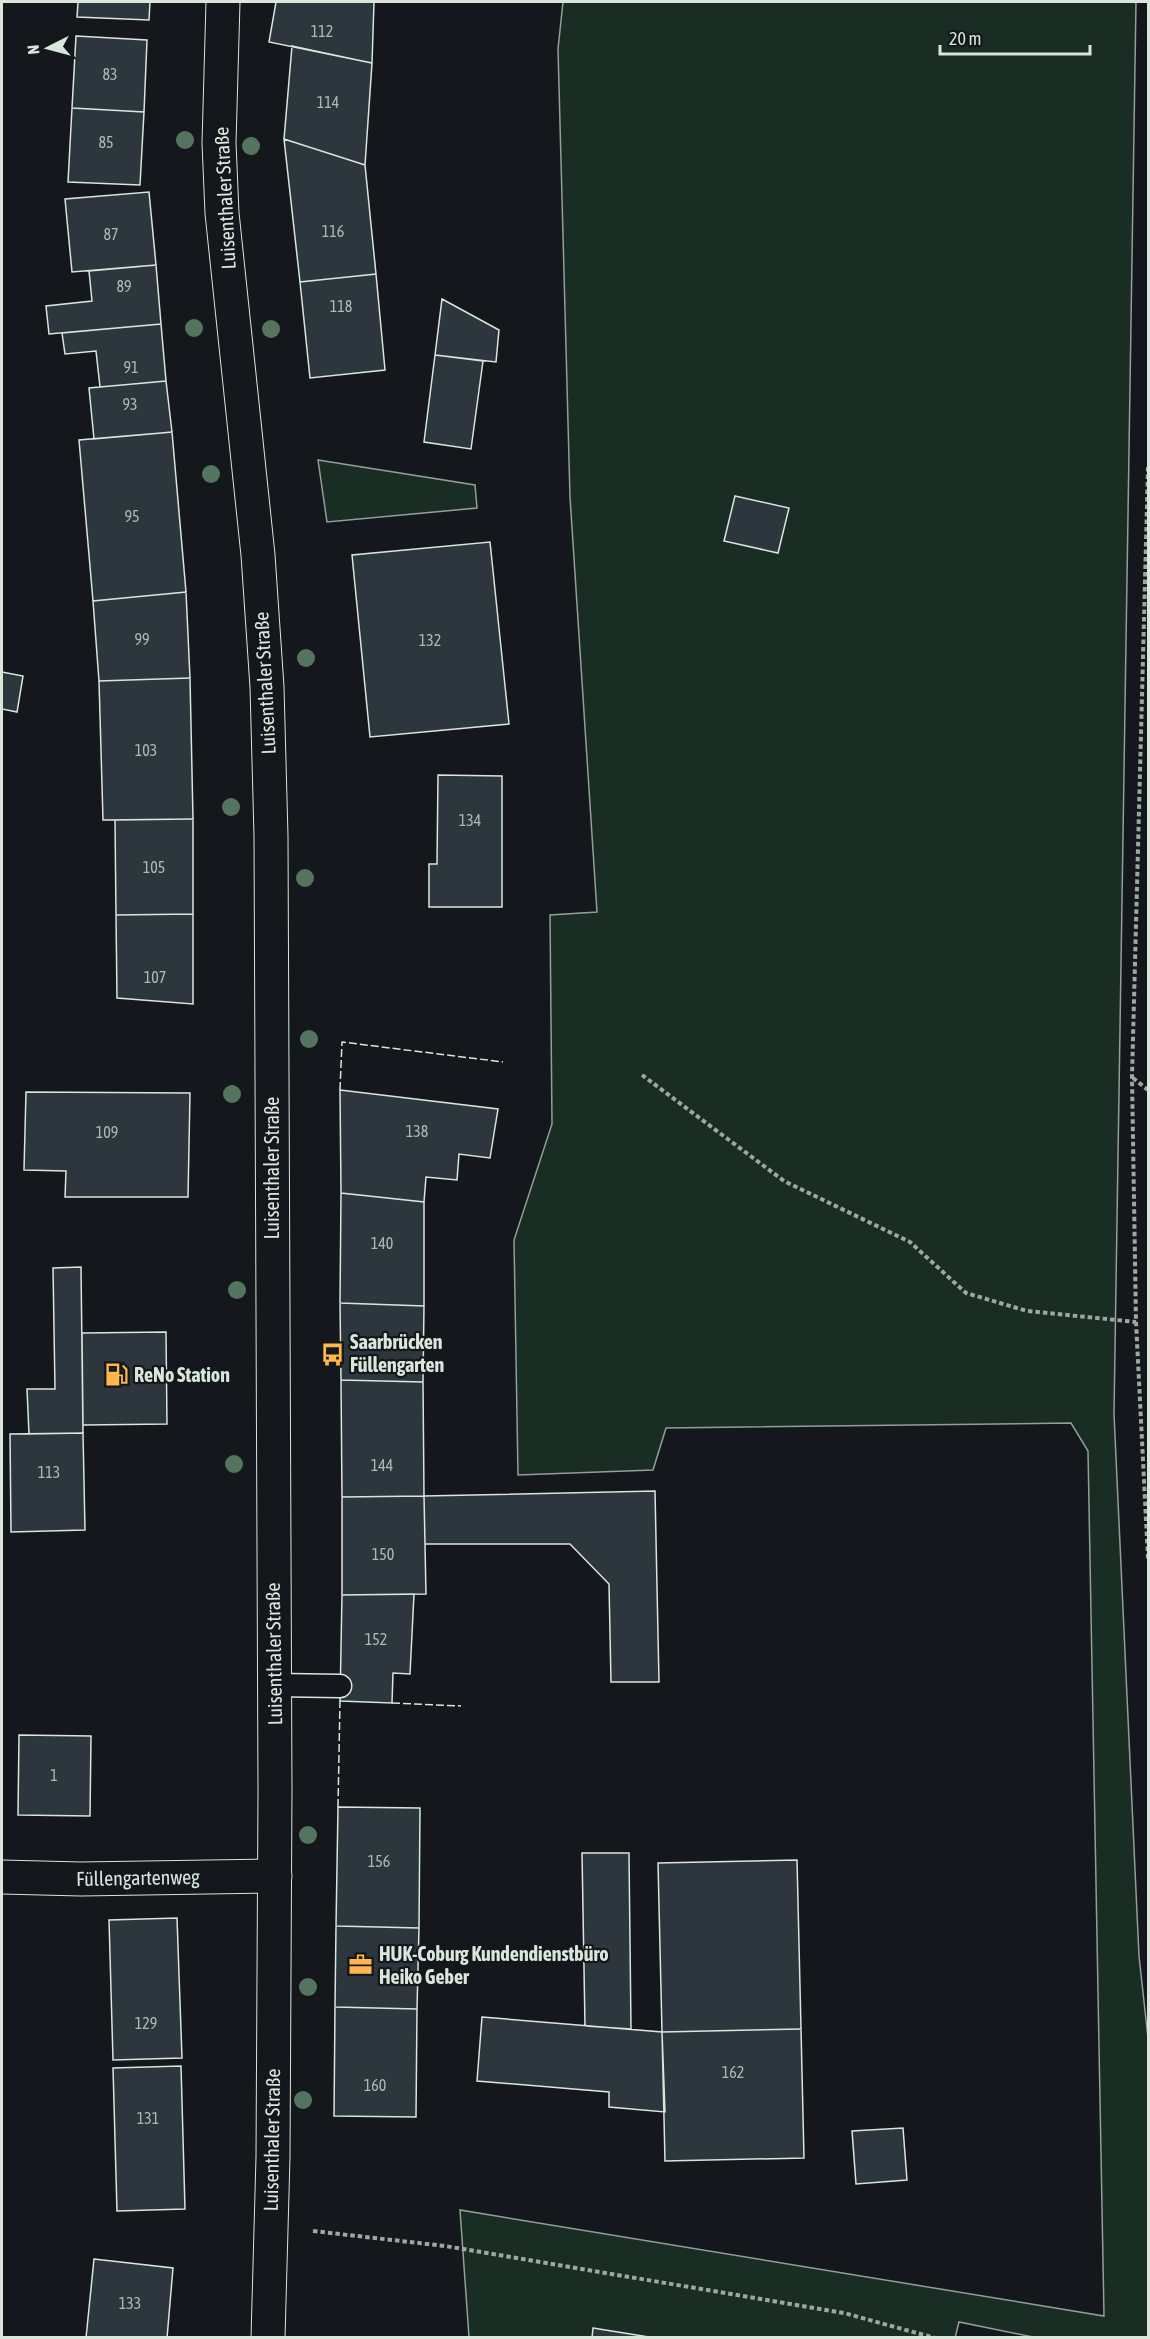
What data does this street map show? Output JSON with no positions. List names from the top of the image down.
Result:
{
  "streets": {
    "main road": ["Luisenthaler Straße", "Füllengartenweg"]
  },
  "crossings": [
    ["Luisenthaler Straße", "Füllengartenweg"]
  ],
  "places": {
    "bus stop": ["Saarbrücken Füllengarten"],
    "fuel station": ["ReNo Station"],
    "office": ["HUK-Coburg Kundendienstbüro Heiko Geber"]
  },
  "house_numbers": [
    "112",
    "83",
    "114",
    "85",
    "116",
    "87",
    "89",
    "118",
    "91",
    "93",
    "95",
    "99",
    "132",
    "103",
    "134",
    "105",
    "107",
    "138",
    "109",
    "140",
    "144",
    "113",
    "150",
    "152",
    "1",
    "156",
    "129",
    "162",
    "160",
    "131",
    "133"
  ],
  "scale_bar": "20 m",
  "north": "left"
}
